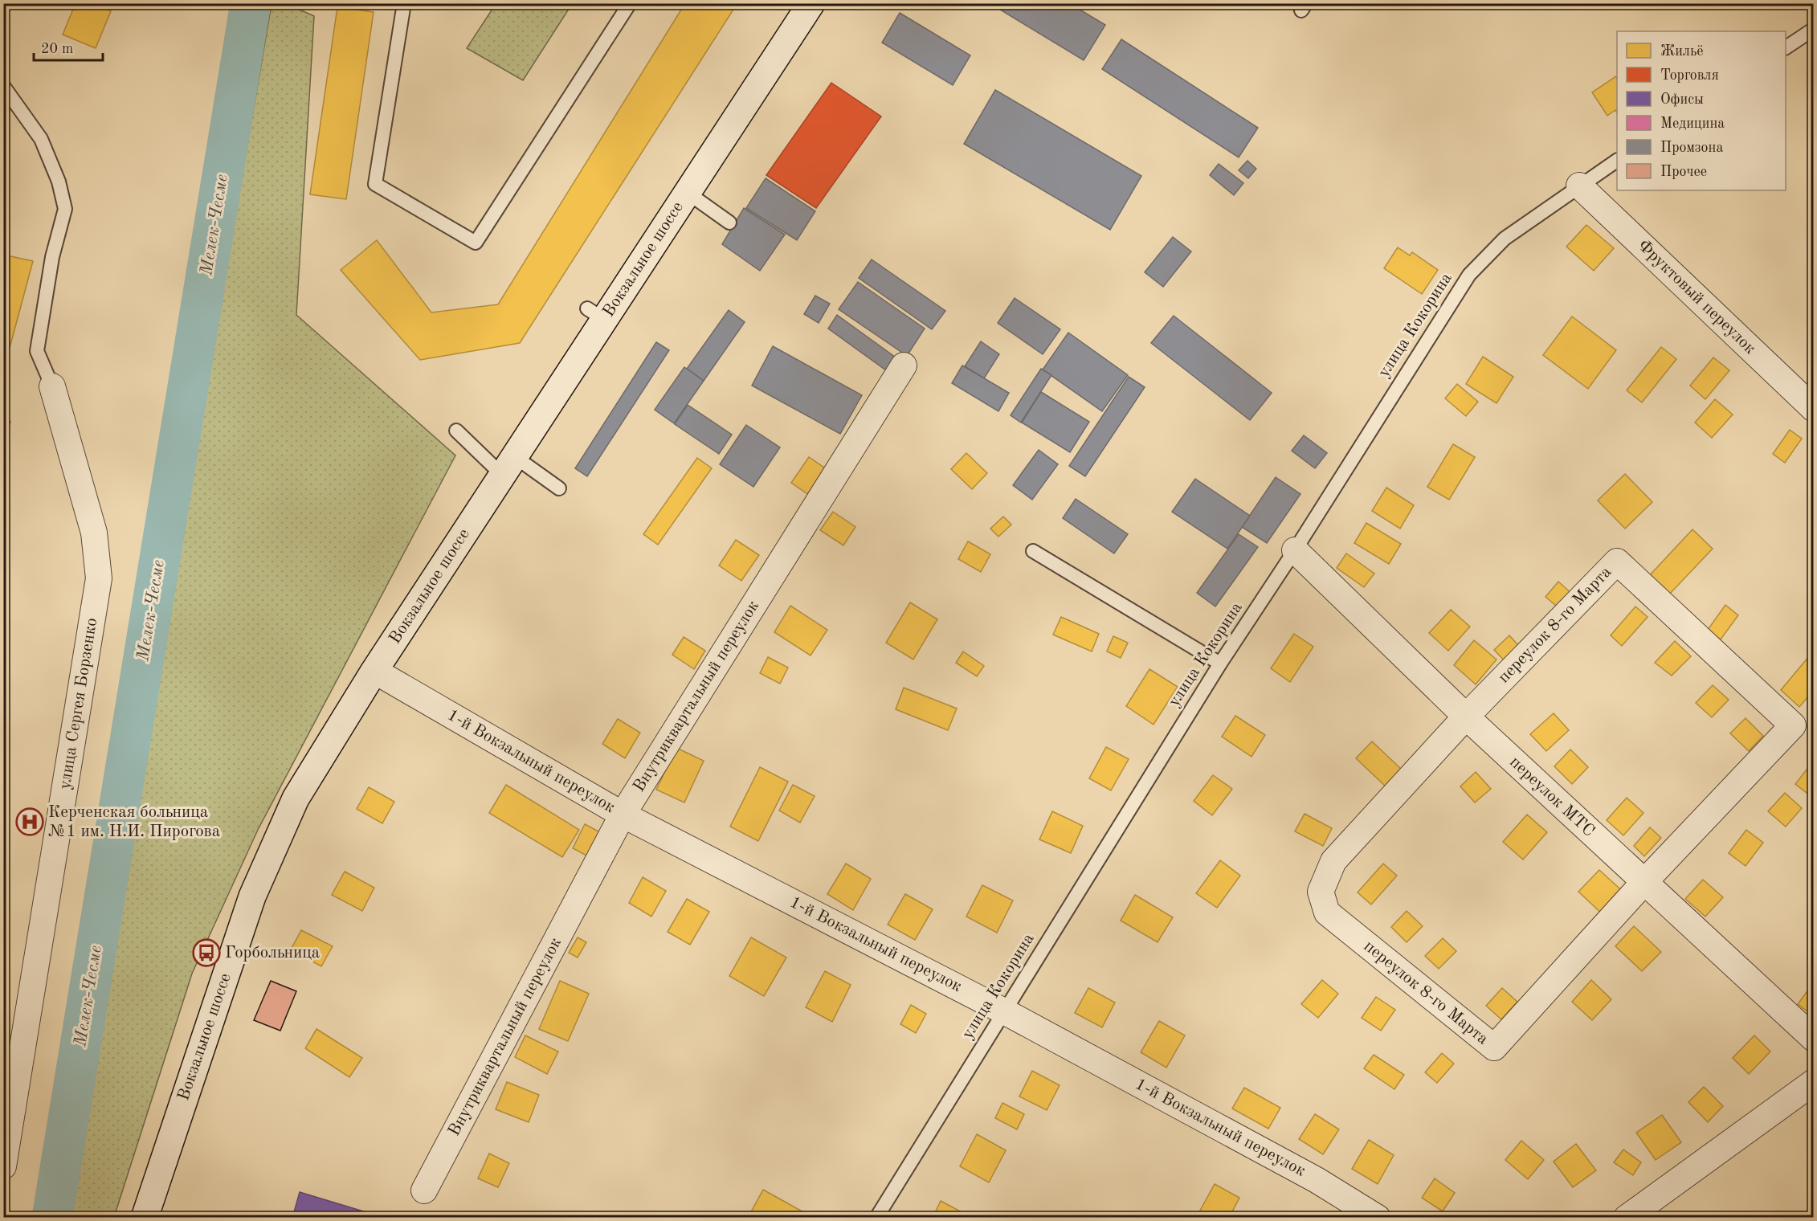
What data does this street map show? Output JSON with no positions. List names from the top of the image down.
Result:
{
  "streets": {
    "main road": ["Вокзальное шоссе"],
    "street": [
      "Фруктовый переулок",
      "переулок 8-го Марта",
      "Внутриквартальный переулок",
      "улица Сергея Борзенко",
      "1-й Вокзальный переулок",
      "переулок МТС"
    ],
    "lane": ["улица Кокорина"]
  },
  "crossings": [
    ["Вокзальное шоссе", "1-й Вокзальный переулок"],
    ["Фруктовый переулок", "улица Кокорина"],
    ["улица Кокорина", "1-й Вокзальный переулок"],
    ["улица Кокорина", "переулок МТС"],
    ["переулок 8-го Марта", "переулок МТС"],
    ["Внутриквартальный переулок", "1-й Вокзальный переулок"]
  ],
  "water": ["Мелек-Чесме"],
  "places": {
    "hospital": ["Керченская больница №1 им. Н.И. Пирогова"],
    "bus stop": ["Горбольница"]
  },
  "legend": [
    "Жильё",
    "Торговля",
    "Офисы",
    "Медицина",
    "Промзона",
    "Прочее"
  ],
  "scale_bar": "20 m"
}
